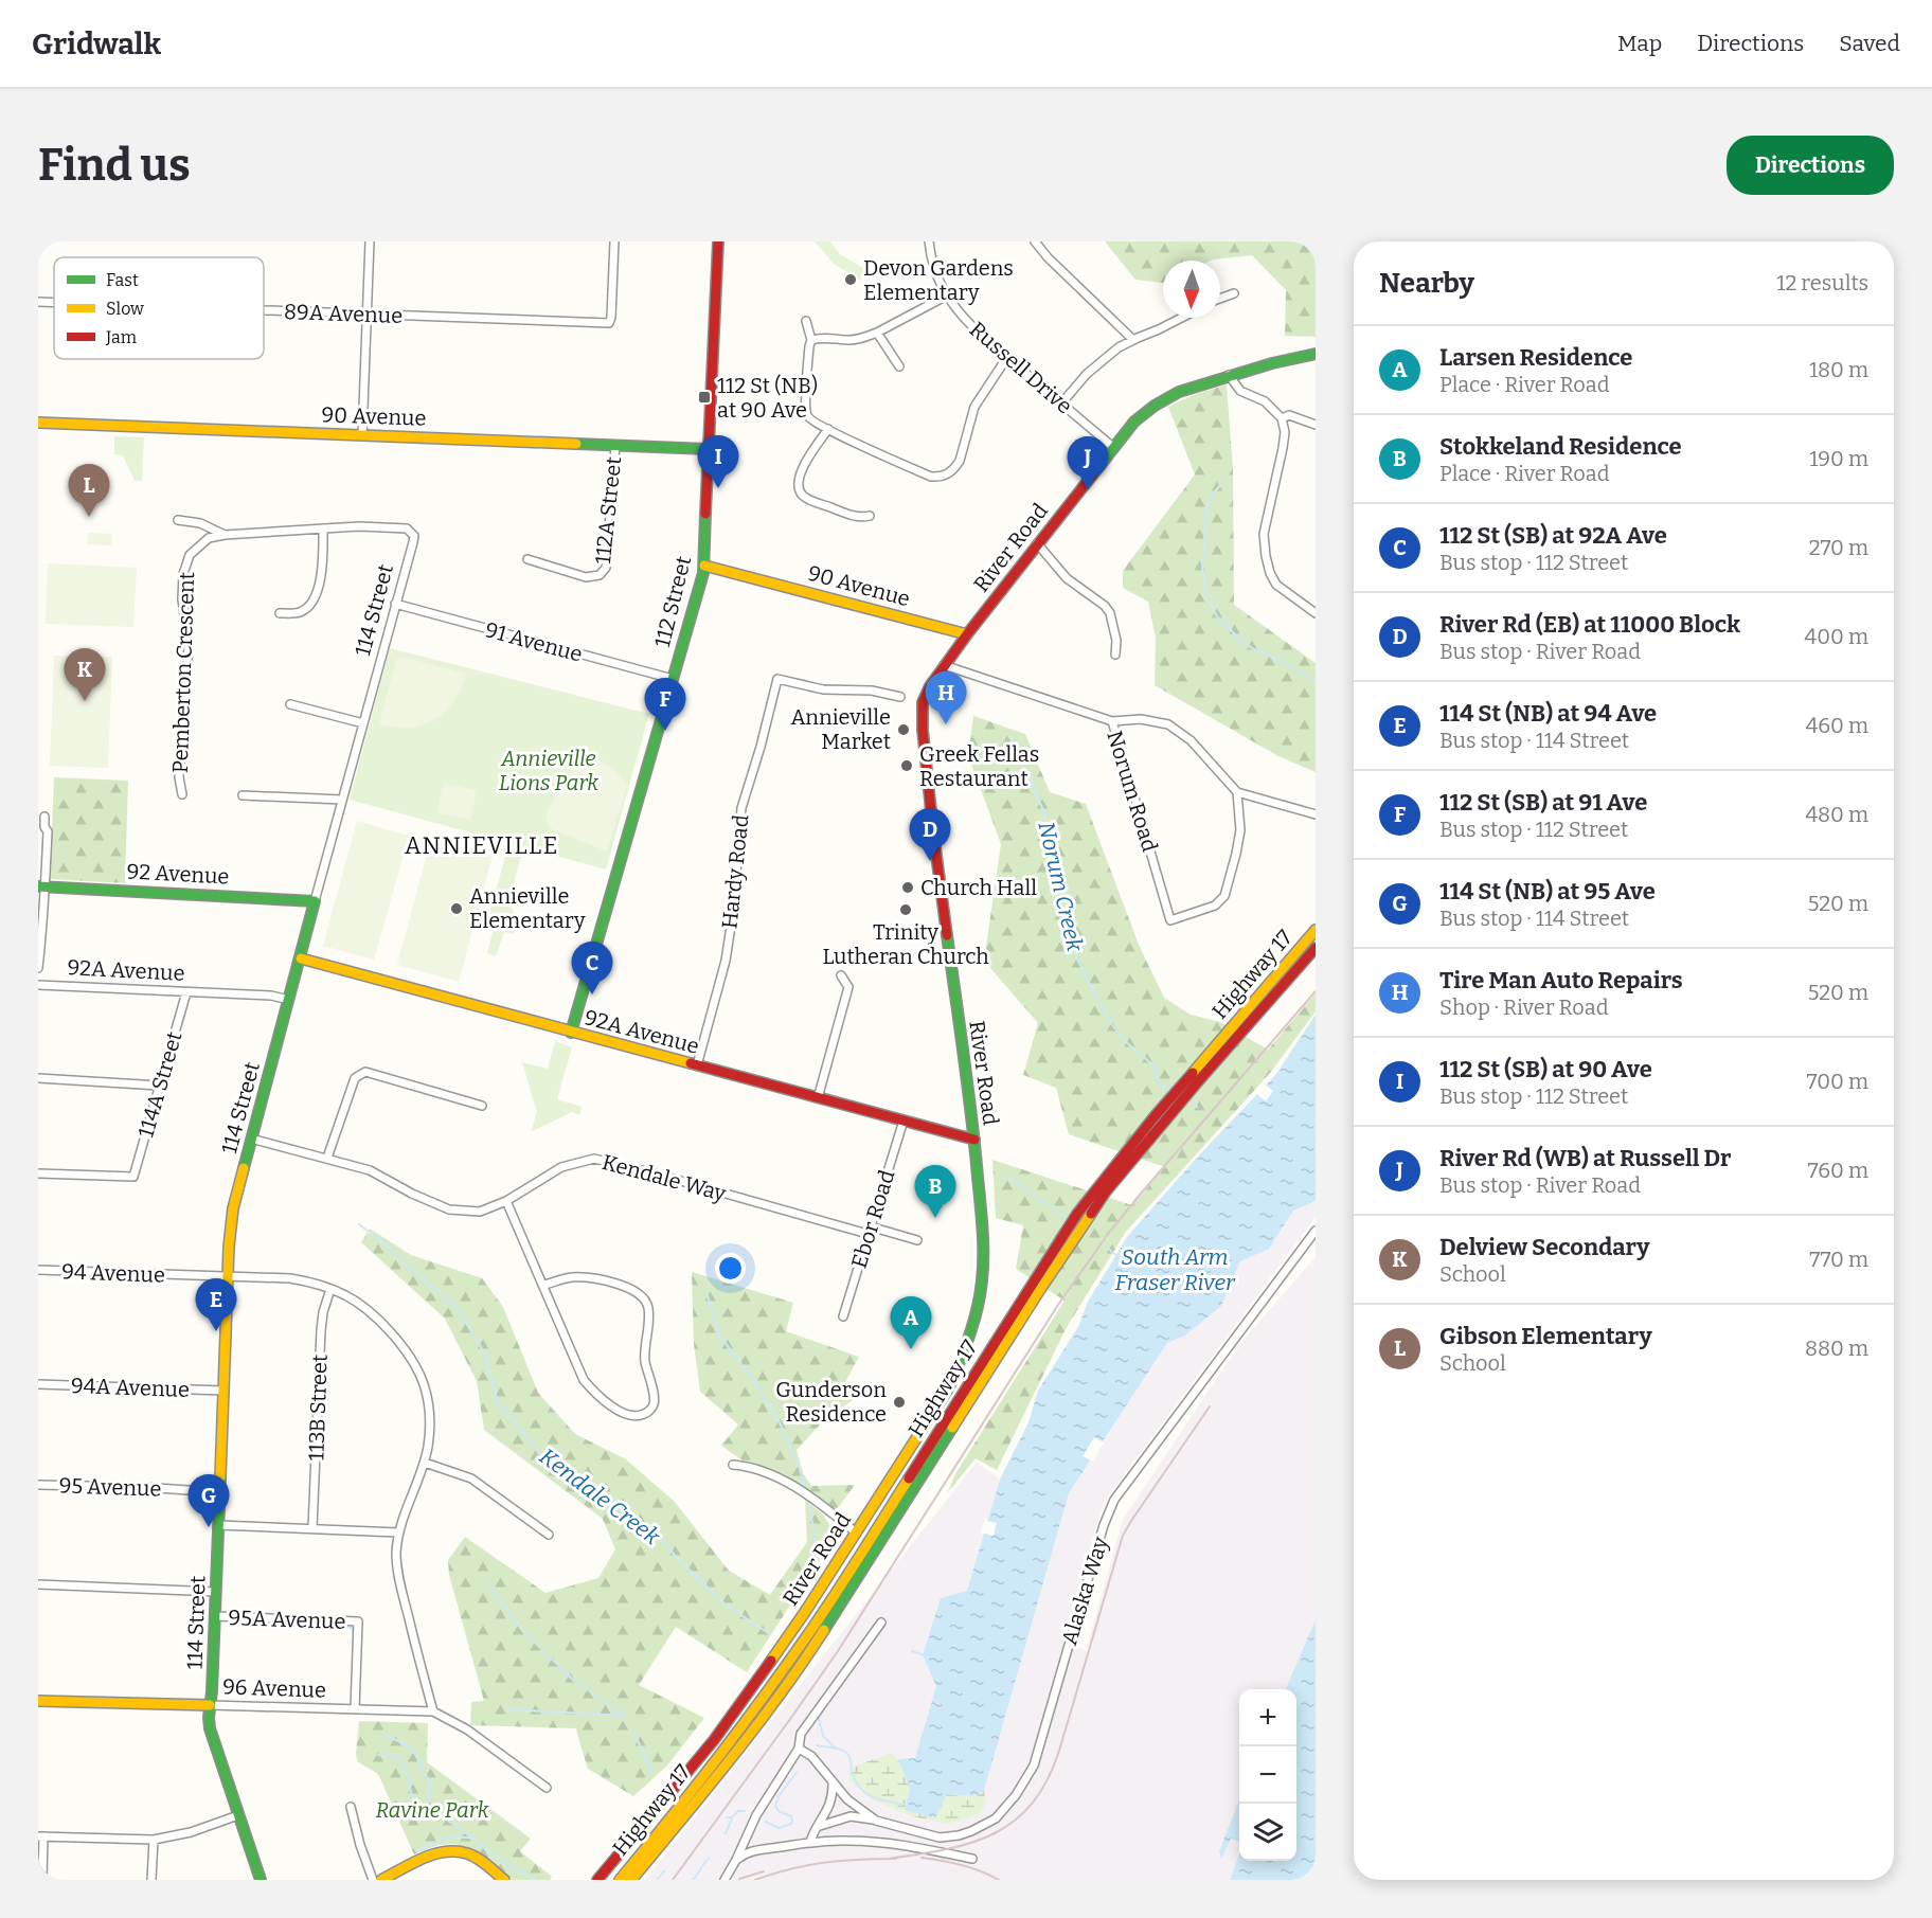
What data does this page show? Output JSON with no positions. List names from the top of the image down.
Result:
{
  "streets": {
    "main road": [
      "90 Avenue",
      "River Road",
      "112 Street",
      "114 Street",
      "92 Avenue",
      "92A Avenue",
      "Highway 17",
      "96 Avenue"
    ],
    "street": [
      "89A Avenue",
      "Russell Drive",
      "112A Street",
      "91 Avenue",
      "Pemberton Crescent",
      "Norum Road",
      "Hardy Road",
      "114A Street",
      "Kendale Way",
      "Ebor Road",
      "94 Avenue",
      "94A Avenue",
      "113B Street",
      "95 Avenue",
      "Alaska Way",
      "95A Avenue"
    ]
  },
  "crossings": [
    ["Russell Drive", "River Road"],
    ["90 Avenue", "112A Street"],
    ["90 Avenue", "River Road"],
    ["90 Avenue", "112 Street"],
    ["River Road", "Norum Road"],
    ["River Road", "92A Avenue"],
    ["112 Street", "91 Avenue"],
    ["112 Street", "92A Avenue"],
    ["114 Street", "91 Avenue"],
    ["114 Street", "Pemberton Crescent"],
    ["114 Street", "92 Avenue"],
    ["114 Street", "92A Avenue"],
    ["114 Street", "Kendale Way"],
    ["114 Street", "94 Avenue"],
    ["114 Street", "94A Avenue"],
    ["114 Street", "95 Avenue"],
    ["114 Street", "95A Avenue"],
    ["114 Street", "96 Avenue"],
    ["Hardy Road", "92A Avenue"],
    ["92A Avenue", "114A Street"],
    ["92A Avenue", "Ebor Road"],
    ["Kendale Way", "Ebor Road"],
    ["94 Avenue", "113B Street"],
    ["94 Avenue", "96 Avenue"],
    ["95A Avenue", "96 Avenue"]
  ],
  "districts": ["ANNIEVILLE"],
  "water": ["Norum Creek", "South Arm Fraser River", "Kendale Creek"],
  "parks": ["Annieville Lions Park", "Ravine Park"],
  "places": {
    "other": [
      "Devon Gardens Elementary",
      "Annieville Market",
      "Greek Fellas Restaurant",
      "Church Hall",
      "Annieville Elementary",
      "Trinity Lutheran Church",
      "Gunderson Residence"
    ],
    "transit": ["112 St (NB) at 90 Ave"]
  },
  "legend": ["Fast", "Slow", "Jam"],
  "north": "bottom",
  "page": {
    "header": "Gridwalk",
    "nav": ["Map", "Directions", "Saved"],
    "buttons": "Directions",
    "title": "Find us",
    "heading": ["Nearby", "12 results"],
    "list": [
      {
        "mark": "A",
        "name": "Larsen Residence",
        "note": "Place · River Road",
        "value": "180 m"
      },
      {
        "mark": "B",
        "name": "Stokkeland Residence",
        "note": "Place · River Road",
        "value": "190 m"
      },
      {
        "mark": "C",
        "name": "112 St (SB) at 92A Ave",
        "note": "Bus stop · 112 Street",
        "value": "270 m"
      },
      {
        "mark": "D",
        "name": "River Rd (EB) at 11000 Block",
        "note": "Bus stop · River Road",
        "value": "400 m"
      },
      {
        "mark": "E",
        "name": "114 St (NB) at 94 Ave",
        "note": "Bus stop · 114 Street",
        "value": "460 m"
      },
      {
        "mark": "F",
        "name": "112 St (SB) at 91 Ave",
        "note": "Bus stop · 112 Street",
        "value": "480 m"
      },
      {
        "mark": "G",
        "name": "114 St (NB) at 95 Ave",
        "note": "Bus stop · 114 Street",
        "value": "520 m"
      },
      {
        "mark": "H",
        "name": "Tire Man Auto Repairs",
        "note": "Shop · River Road",
        "value": "520 m"
      },
      {
        "mark": "I",
        "name": "112 St (SB) at 90 Ave",
        "note": "Bus stop · 112 Street",
        "value": "700 m"
      },
      {
        "mark": "J",
        "name": "River Rd (WB) at Russell Dr",
        "note": "Bus stop · River Road",
        "value": "760 m"
      },
      {
        "mark": "K",
        "name": "Delview Secondary",
        "note": "School",
        "value": "770 m"
      },
      {
        "mark": "L",
        "name": "Gibson Elementary",
        "note": "School",
        "value": "880 m"
      }
    ],
    "pins": [
      "I",
      "J",
      "L",
      "K",
      "H",
      "F",
      "D",
      "C",
      "B",
      "E",
      "A",
      "G"
    ],
    "map_buttons": ["+", "−"]
  }
}
